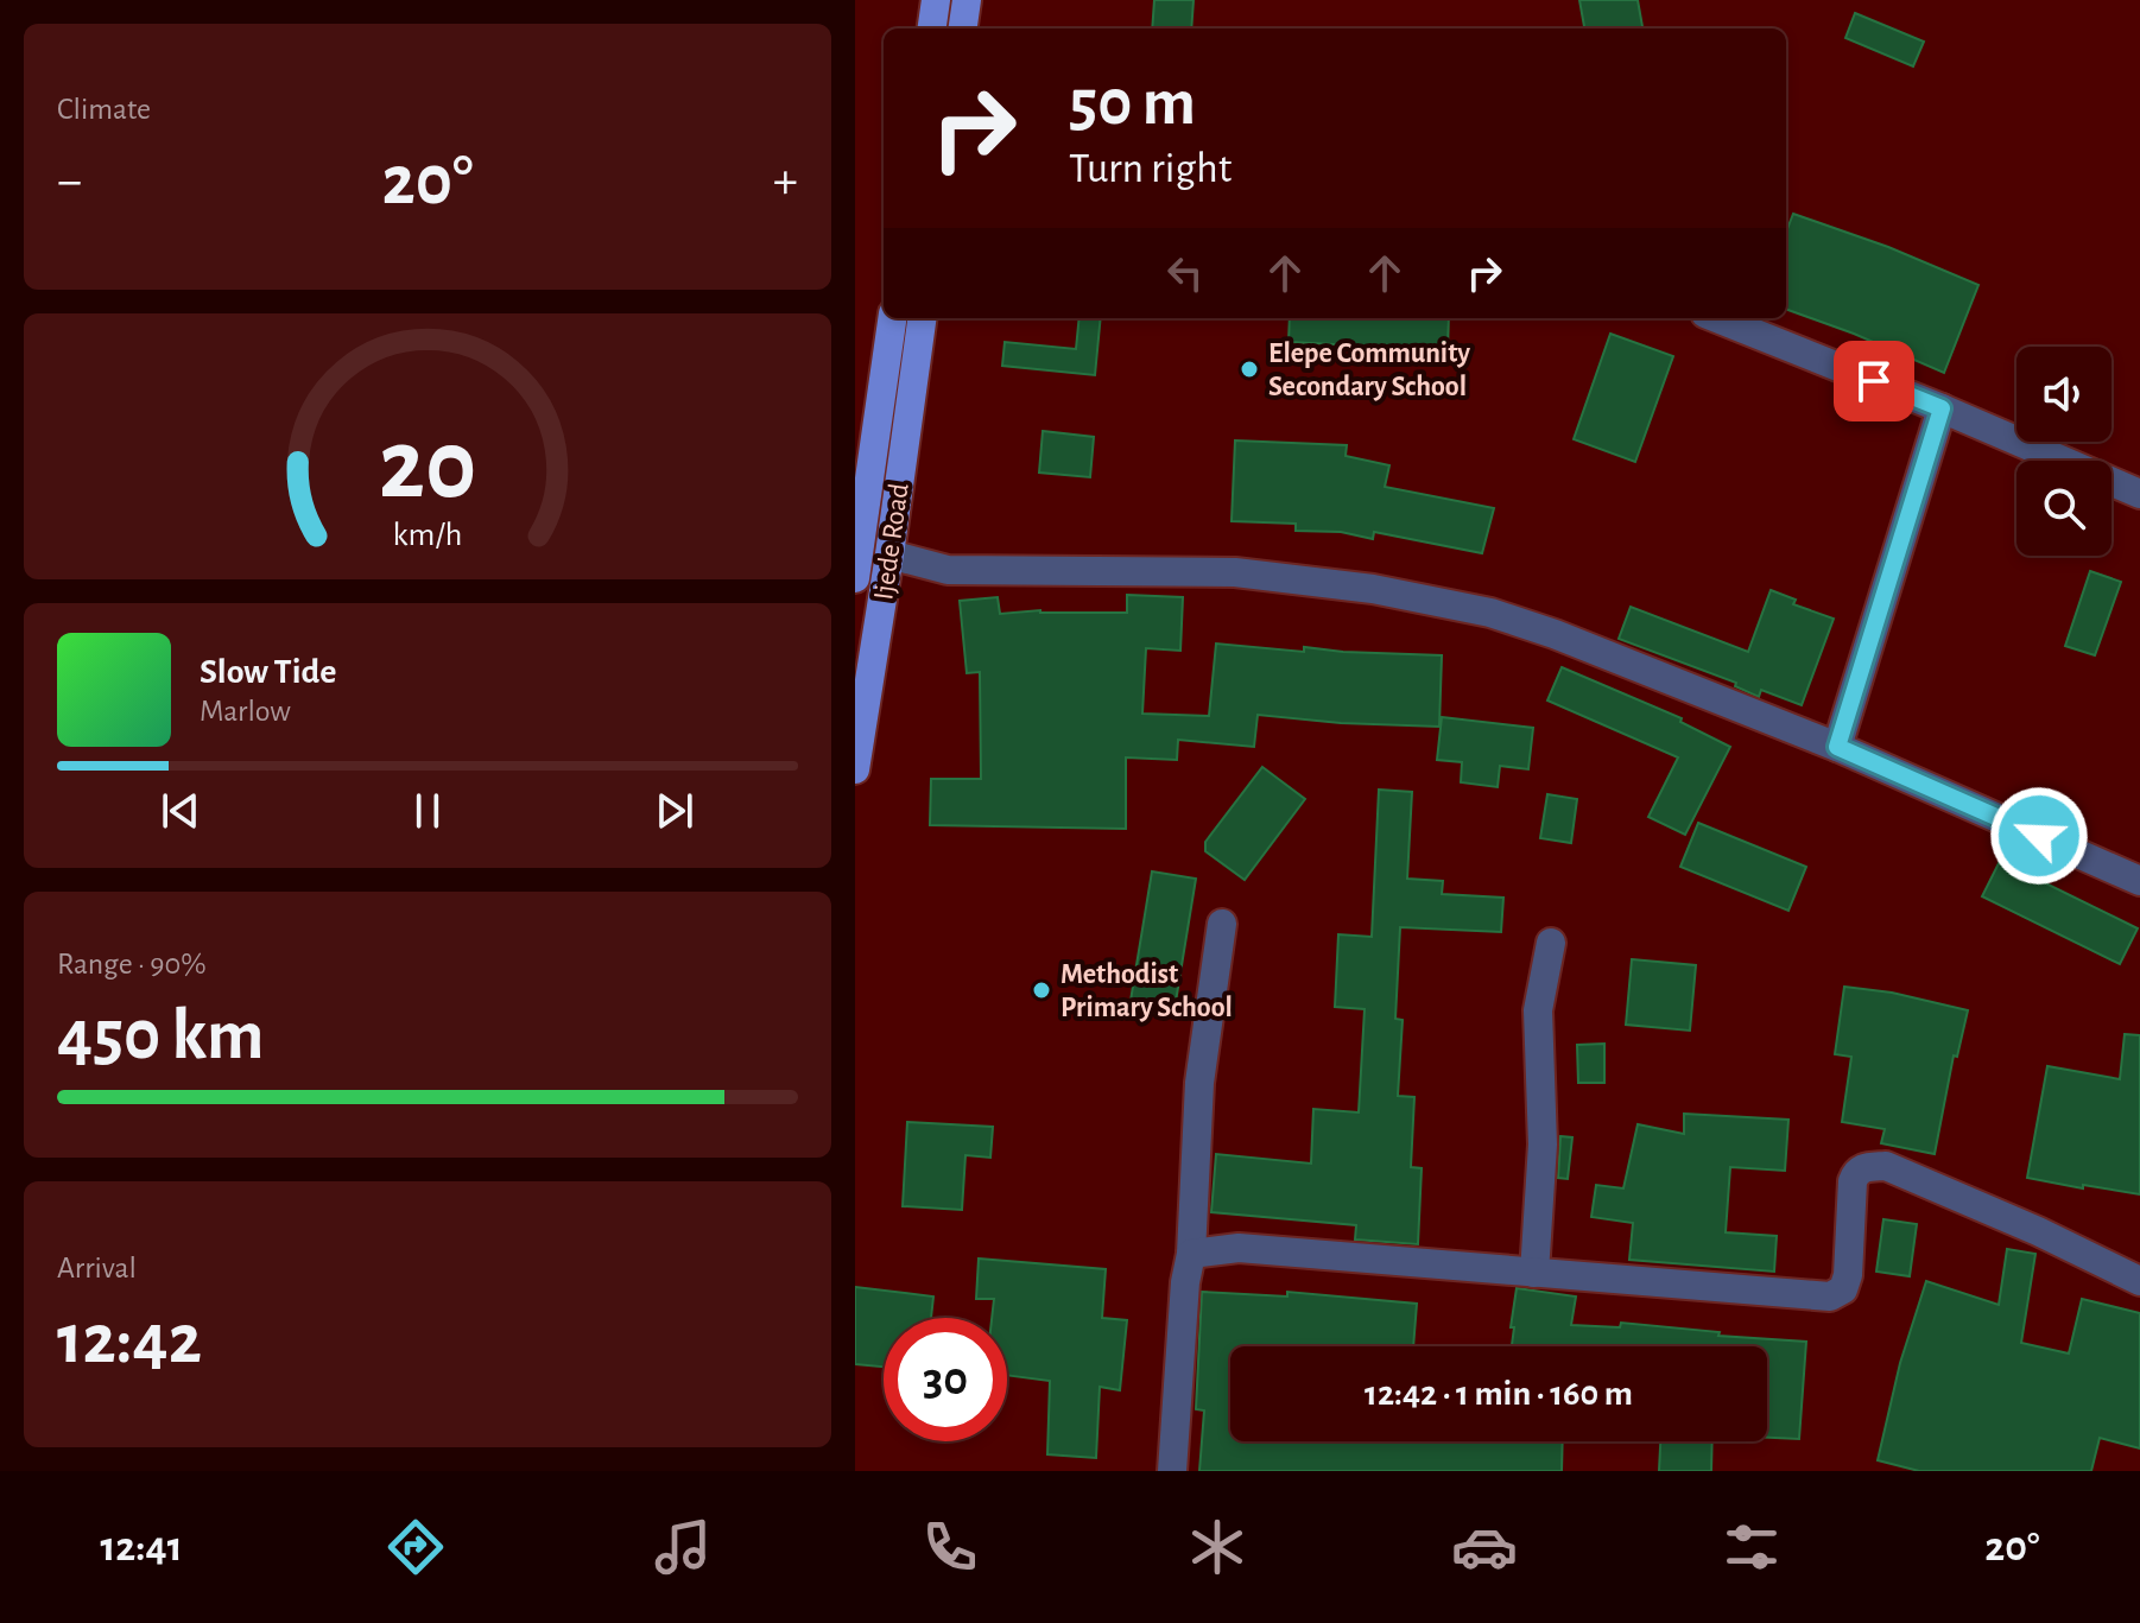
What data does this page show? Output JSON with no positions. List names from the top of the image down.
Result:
{
  "streets": {
    "main road": ["Ijede Road"]
  },
  "places": ["Elepe Community Secondary School", "Methodist Primary School"],
  "page": {
    "tile": [
      "Climate",
      ["Range · 90%", "450 km"],
      ["Arrival", "12:42"]
    ],
    "turn": ["50 m", "Turn right"],
    "heat": ["−", "20°", "+"],
    "song": ["Slow Tide", "Marlow"],
    "limit": "30",
    "trip": "12:42 · 1 min · 160 m",
    "tabs": ["12:41", "20°"],
    "gauge": ["20", "km/h"]
  }
}
